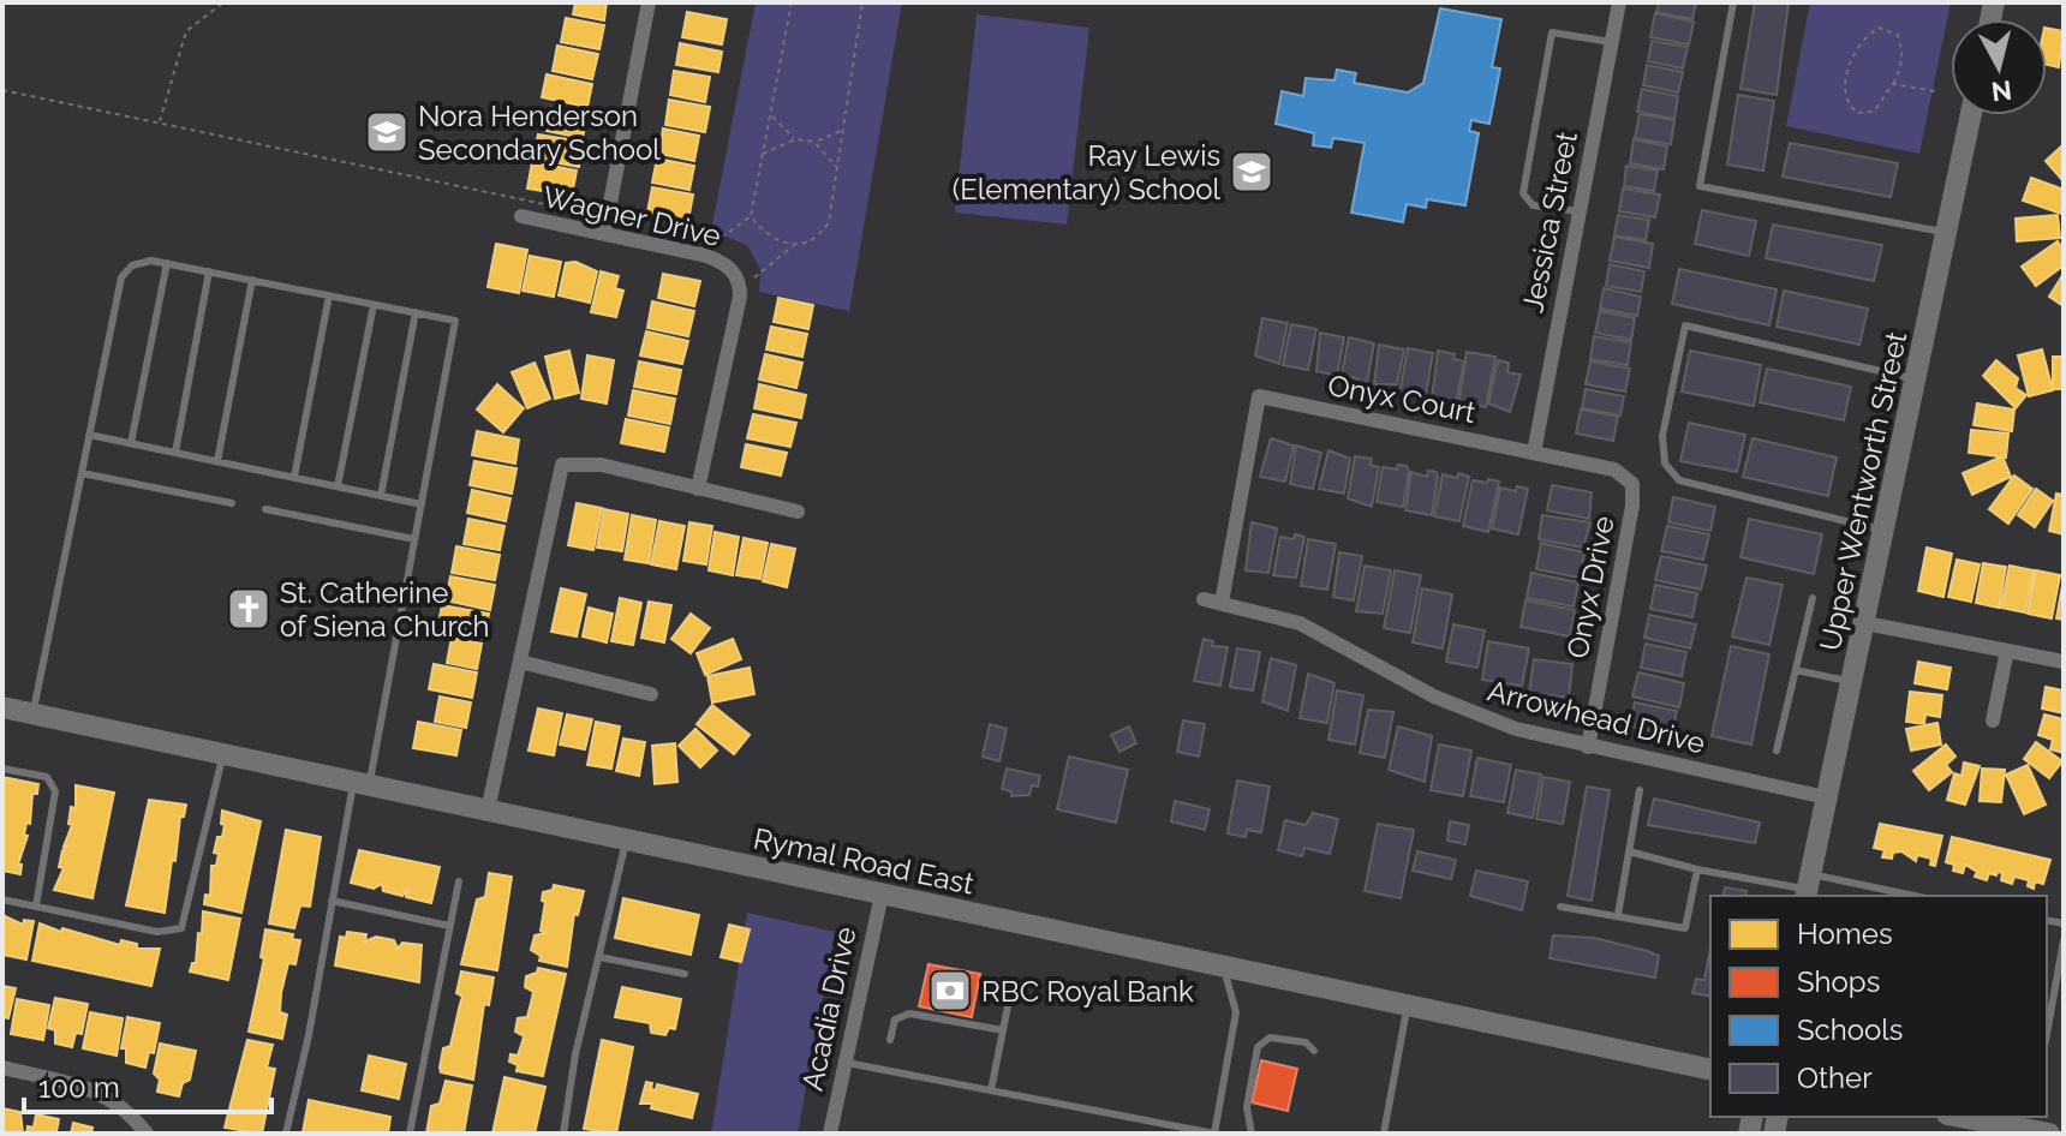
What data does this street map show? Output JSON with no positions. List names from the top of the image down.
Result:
{
  "streets": {
    "main road": ["Upper Wentworth Street", "Rymal Road East"],
    "street": [
      "Wagner Drive",
      "Jessica Street",
      "Onyx Court",
      "Onyx Drive",
      "Arrowhead Drive",
      "Acadia Drive"
    ]
  },
  "crossings": [
    ["Jessica Street", "Onyx Court"],
    ["Jessica Street", "Onyx Drive"],
    ["Onyx Court", "Onyx Drive"],
    ["Onyx Court", "Arrowhead Drive"],
    ["Upper Wentworth Street", "Arrowhead Drive"],
    ["Onyx Drive", "Arrowhead Drive"],
    ["Rymal Road East", "Acadia Drive"]
  ],
  "places": {
    "school or university": ["Nora Henderson Secondary School", "Ray Lewis (Elementary) School"],
    "church": ["St. Catherine of Siena Church"],
    "bank": ["RBC Royal Bank"]
  },
  "legend": [
    "Homes",
    "Shops",
    "Schools",
    "Other"
  ],
  "scale_bar": "100 m",
  "north": "bottom"
}
